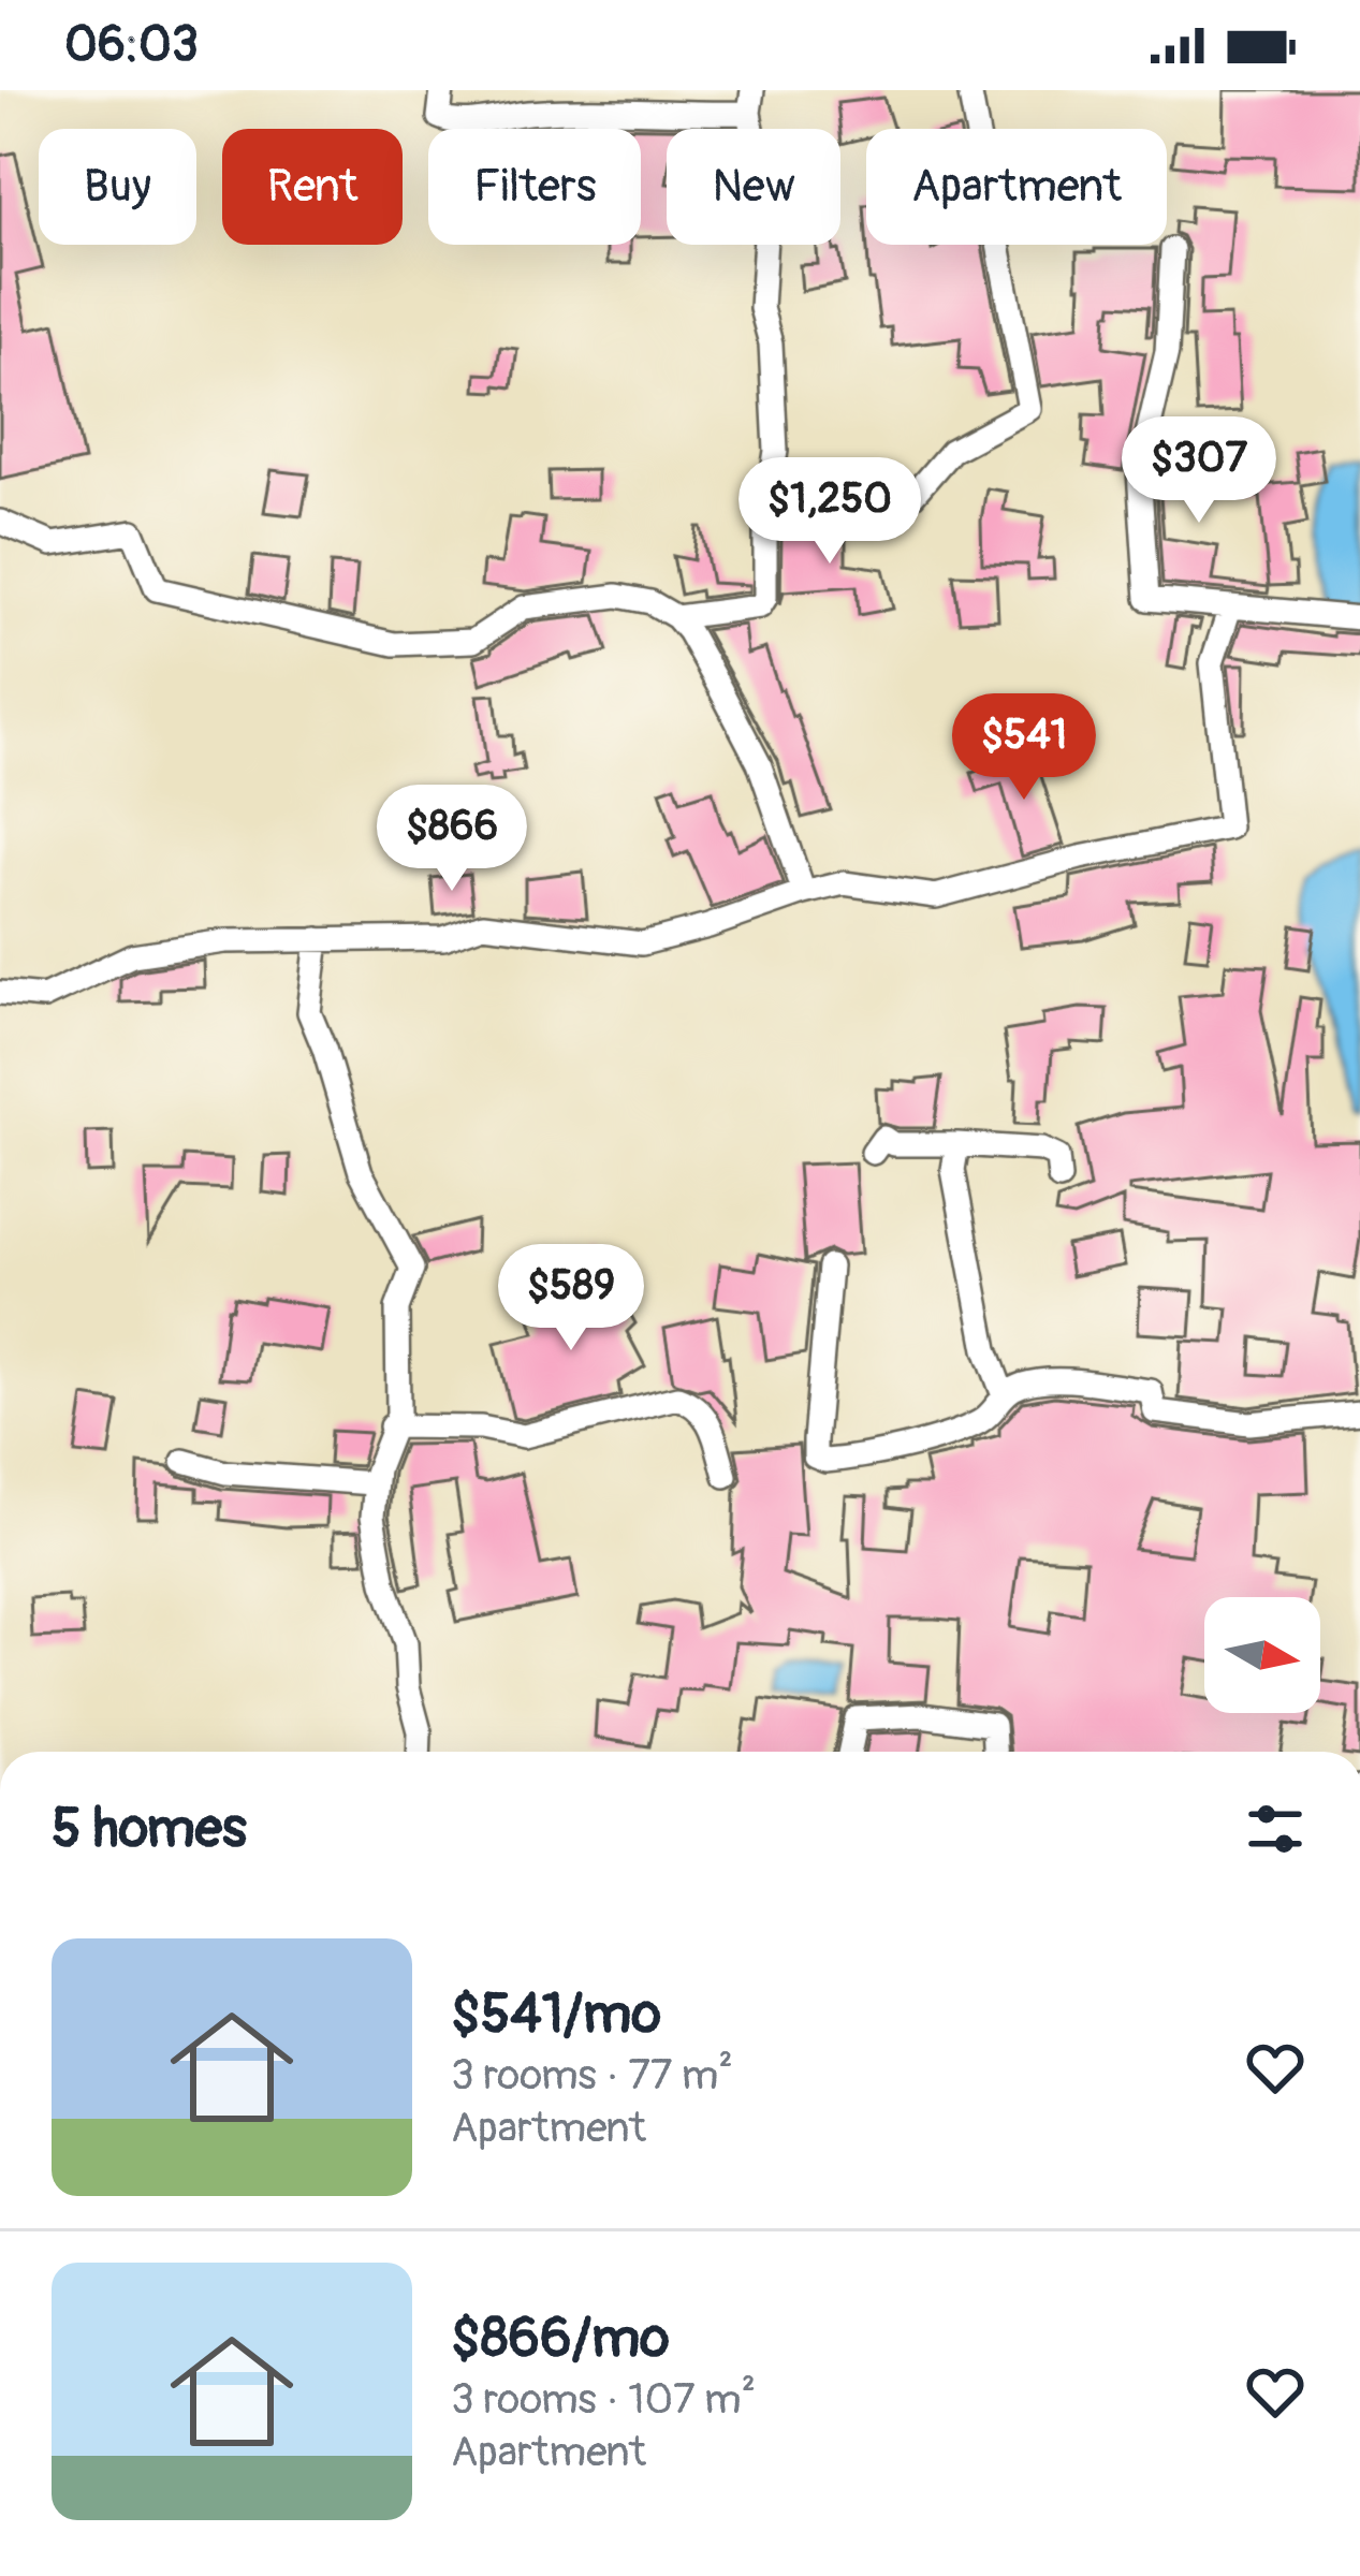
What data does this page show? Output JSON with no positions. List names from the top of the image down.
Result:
{
  "north": "right",
  "page": {
    "status": "06:03",
    "chip": [
      "Buy",
      "Rent",
      "Filters",
      "New",
      "Apartment"
    ],
    "price": [
      "$307",
      "$1,250",
      "$541",
      "$866",
      "$589"
    ],
    "heading": "5 homes",
    "list": [
      {
        "name": "$541/mo",
        "note": "3 rooms · 77 m² · Apartment"
      },
      {
        "name": "$866/mo",
        "note": "3 rooms · 107 m² · Apartment"
      }
    ]
  }
}
